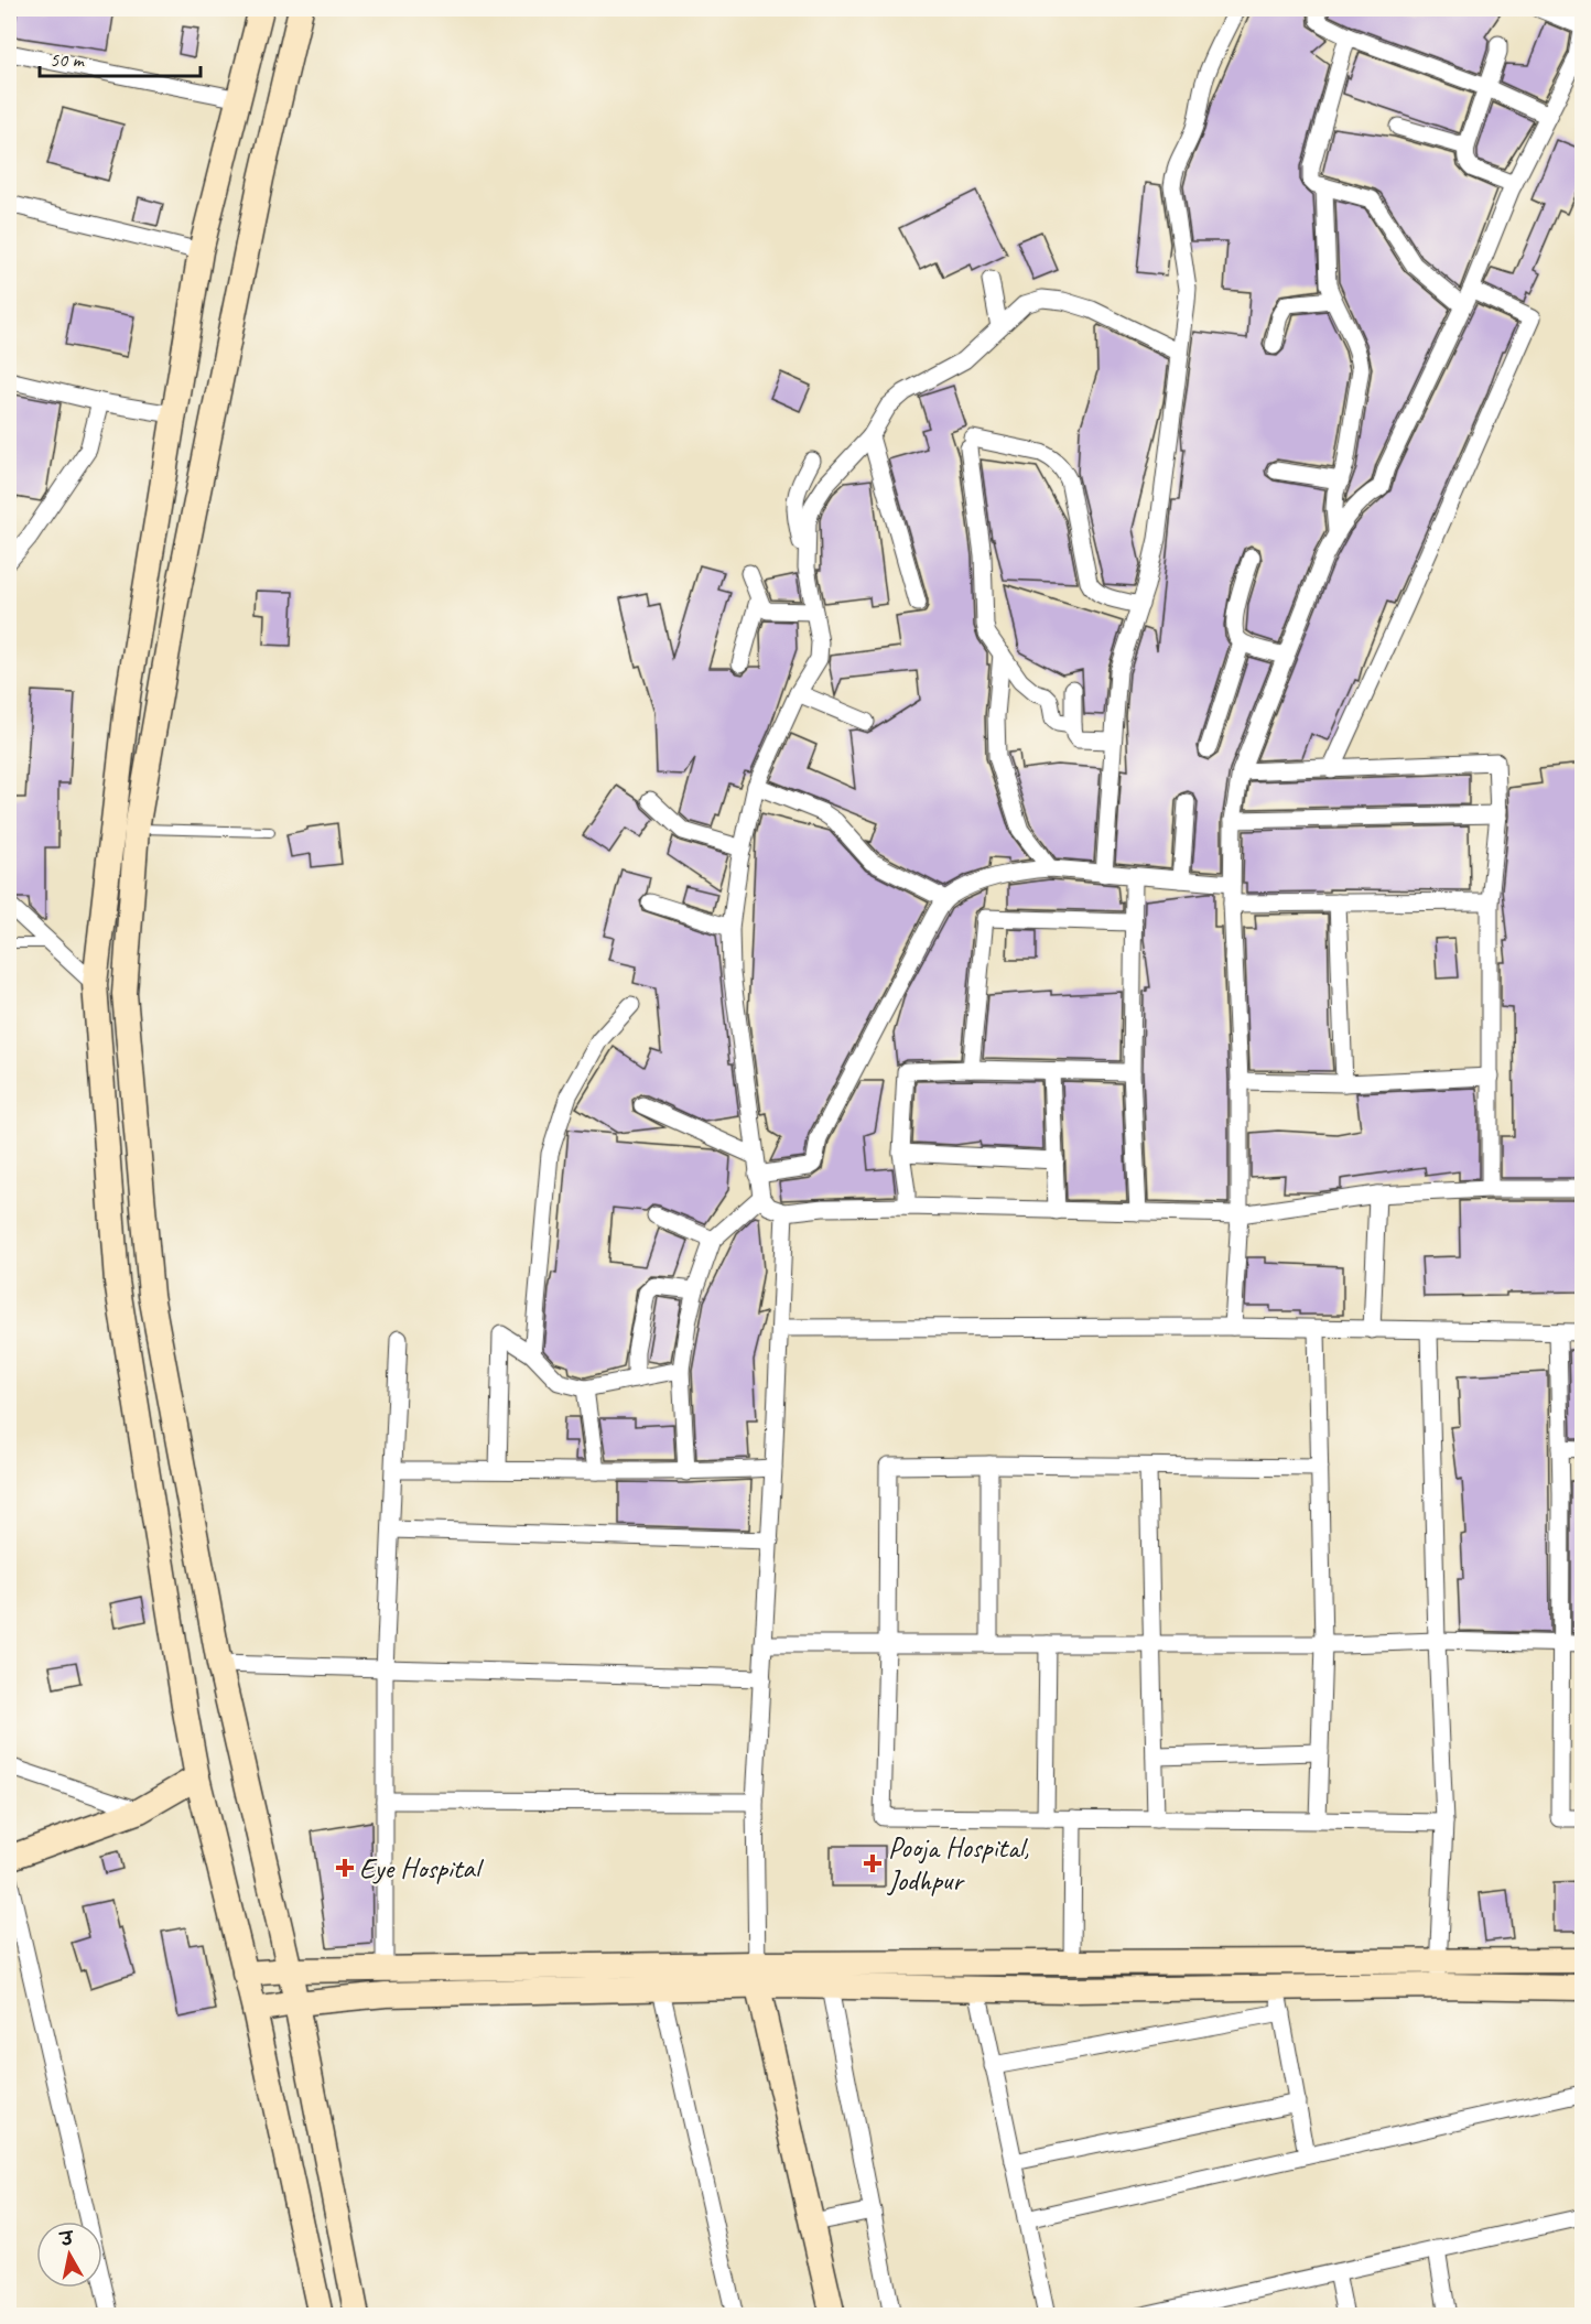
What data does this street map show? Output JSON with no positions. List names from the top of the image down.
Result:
{
  "places": {
    "health": ["Pooja Hospital, Jodhpur", "Eye Hospital"]
  },
  "scale_bar": "50 m",
  "north": "top"
}
